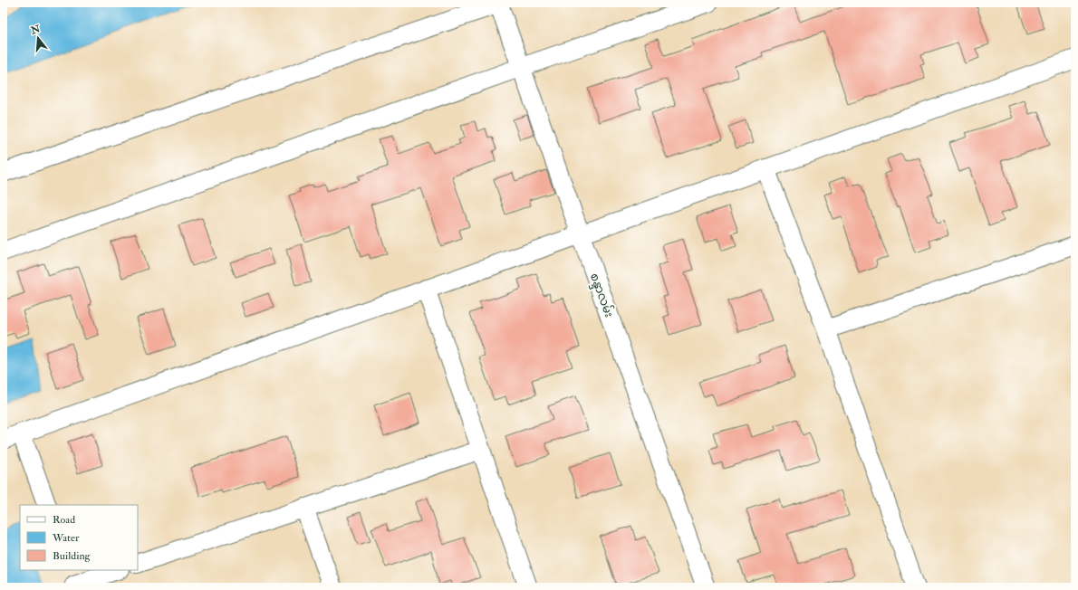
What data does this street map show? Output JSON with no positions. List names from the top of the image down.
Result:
{
  "streets": {
    "street": ["စန္ဒာလမ်း"]
  },
  "legend": ["Road", "Water", "Building"],
  "north": "top"
}
